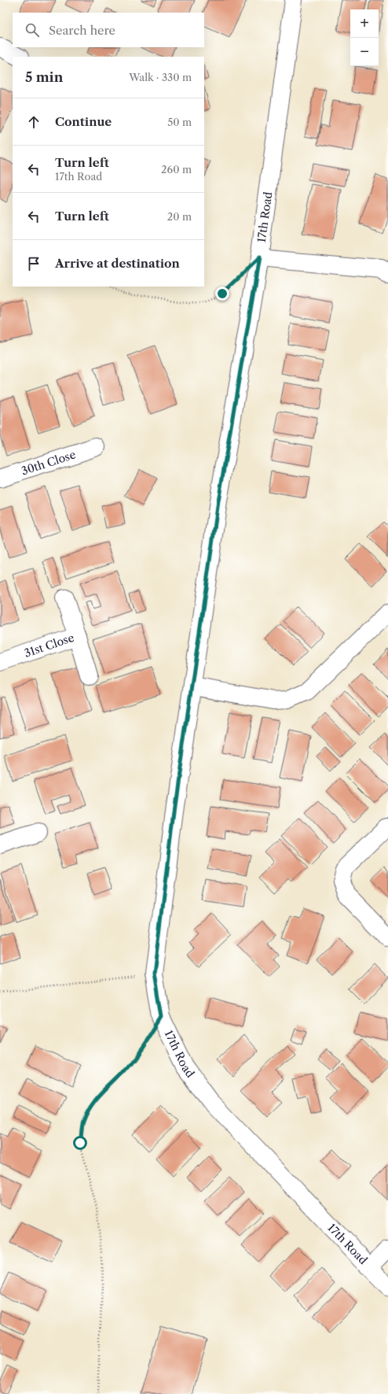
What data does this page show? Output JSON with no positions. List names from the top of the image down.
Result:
{
  "streets": {
    "street": ["17th Road", "30th Close", "31st Close"]
  },
  "page": {
    "map_buttons": ["+", "−"],
    "search": "Search here",
    "heading": ["5 min", "Walk · 330 m"],
    "list": [
      ["Continue", "50 m"],
      ["Turn left", "17th Road", "260 m"],
      ["Turn left", "20 m"],
      "Arrive at destination"
    ]
  }
}
